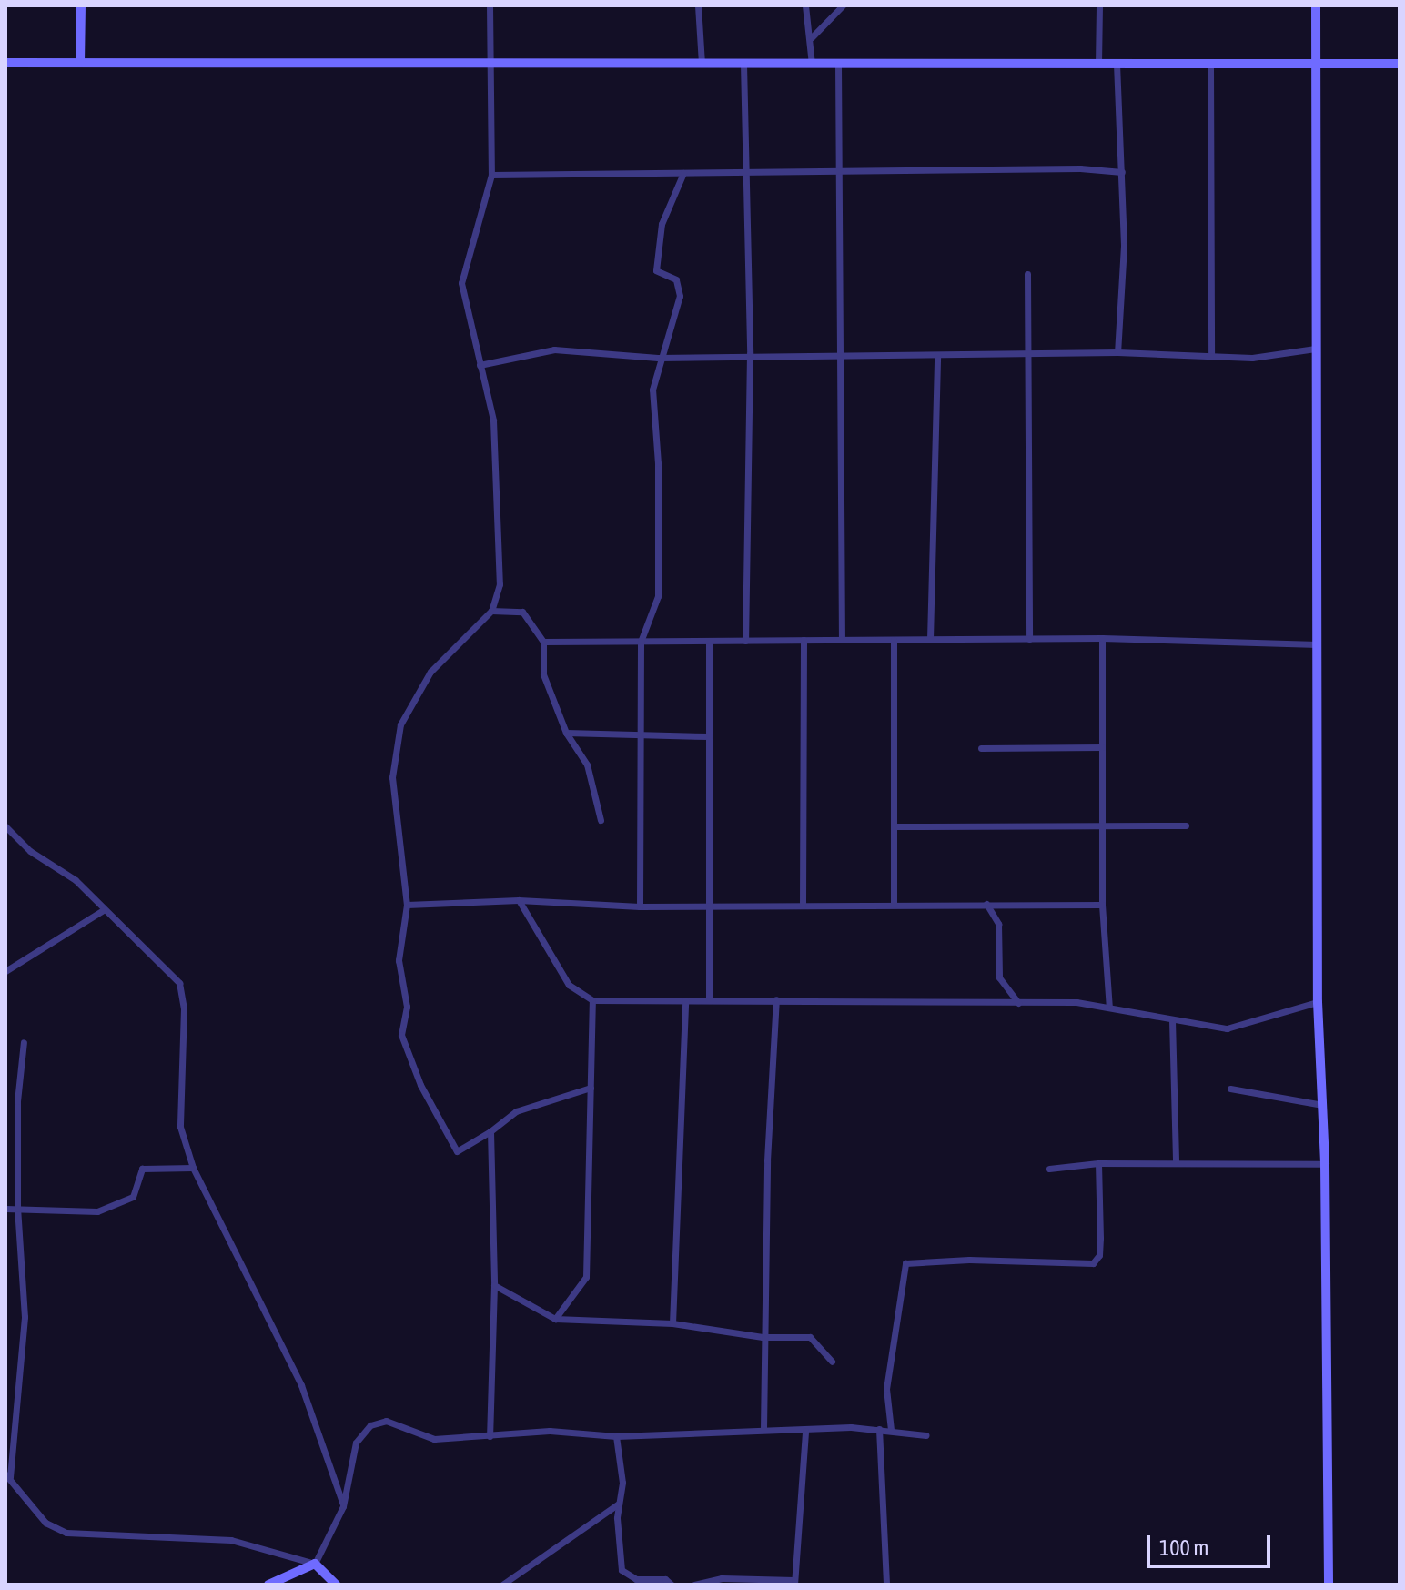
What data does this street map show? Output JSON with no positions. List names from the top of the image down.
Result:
{
  "scale_bar": "100 m"
}
